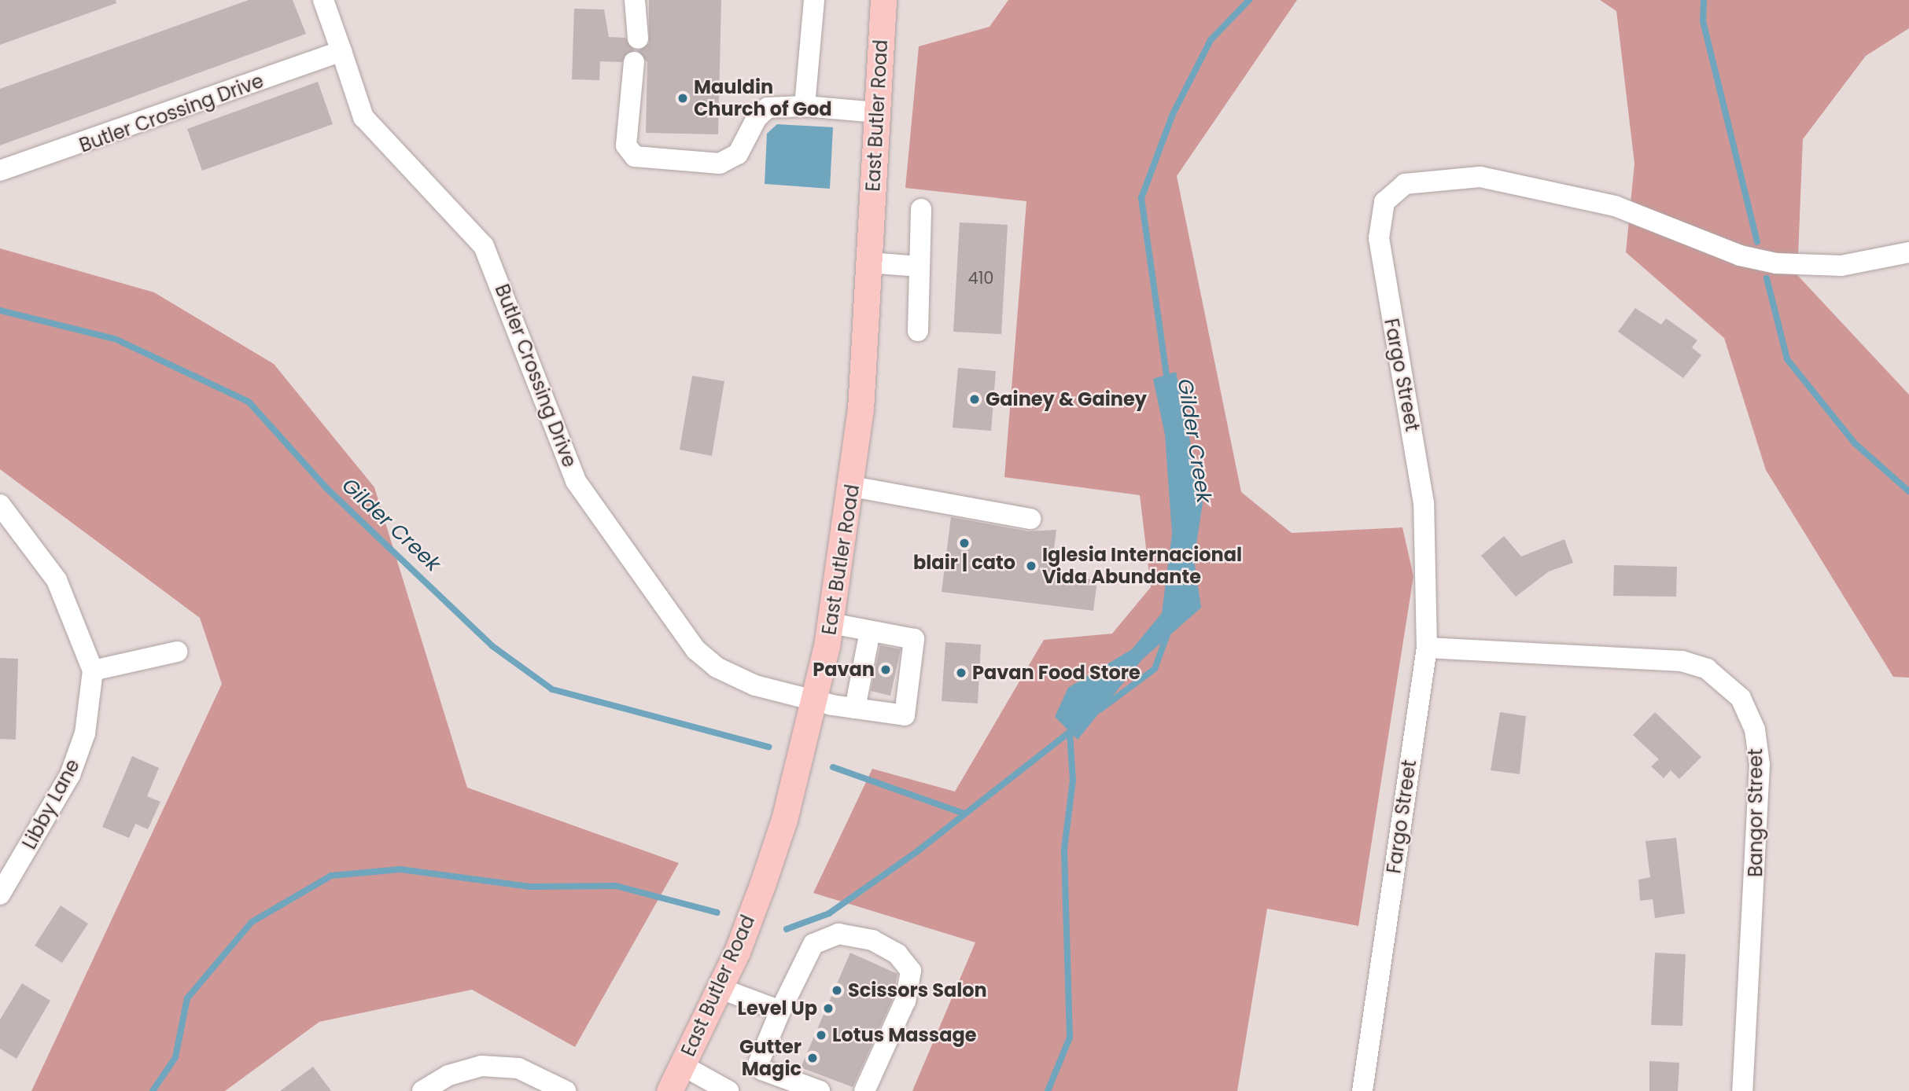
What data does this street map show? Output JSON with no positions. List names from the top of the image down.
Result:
{
  "streets": {
    "main road": ["East Butler Road"],
    "street": [
      "Butler Crossing Drive",
      "Fargo Street",
      "Libby Lane",
      "Bangor Street"
    ]
  },
  "crossings": [
    ["Butler Crossing Drive", "East Butler Road"],
    ["Fargo Street", "Bangor Street"]
  ],
  "water": ["Gilder Creek"],
  "places": [
    "Mauldin Church of God",
    "Gainey & Gainey",
    "blair | cato",
    "Iglesia Internacional Vida Abundante",
    "Pavan",
    "Pavan Food Store",
    "Scissors Salon",
    "Level Up",
    "Lotus Massage",
    "Gutter Magic"
  ],
  "house_numbers": ["410"]
}
